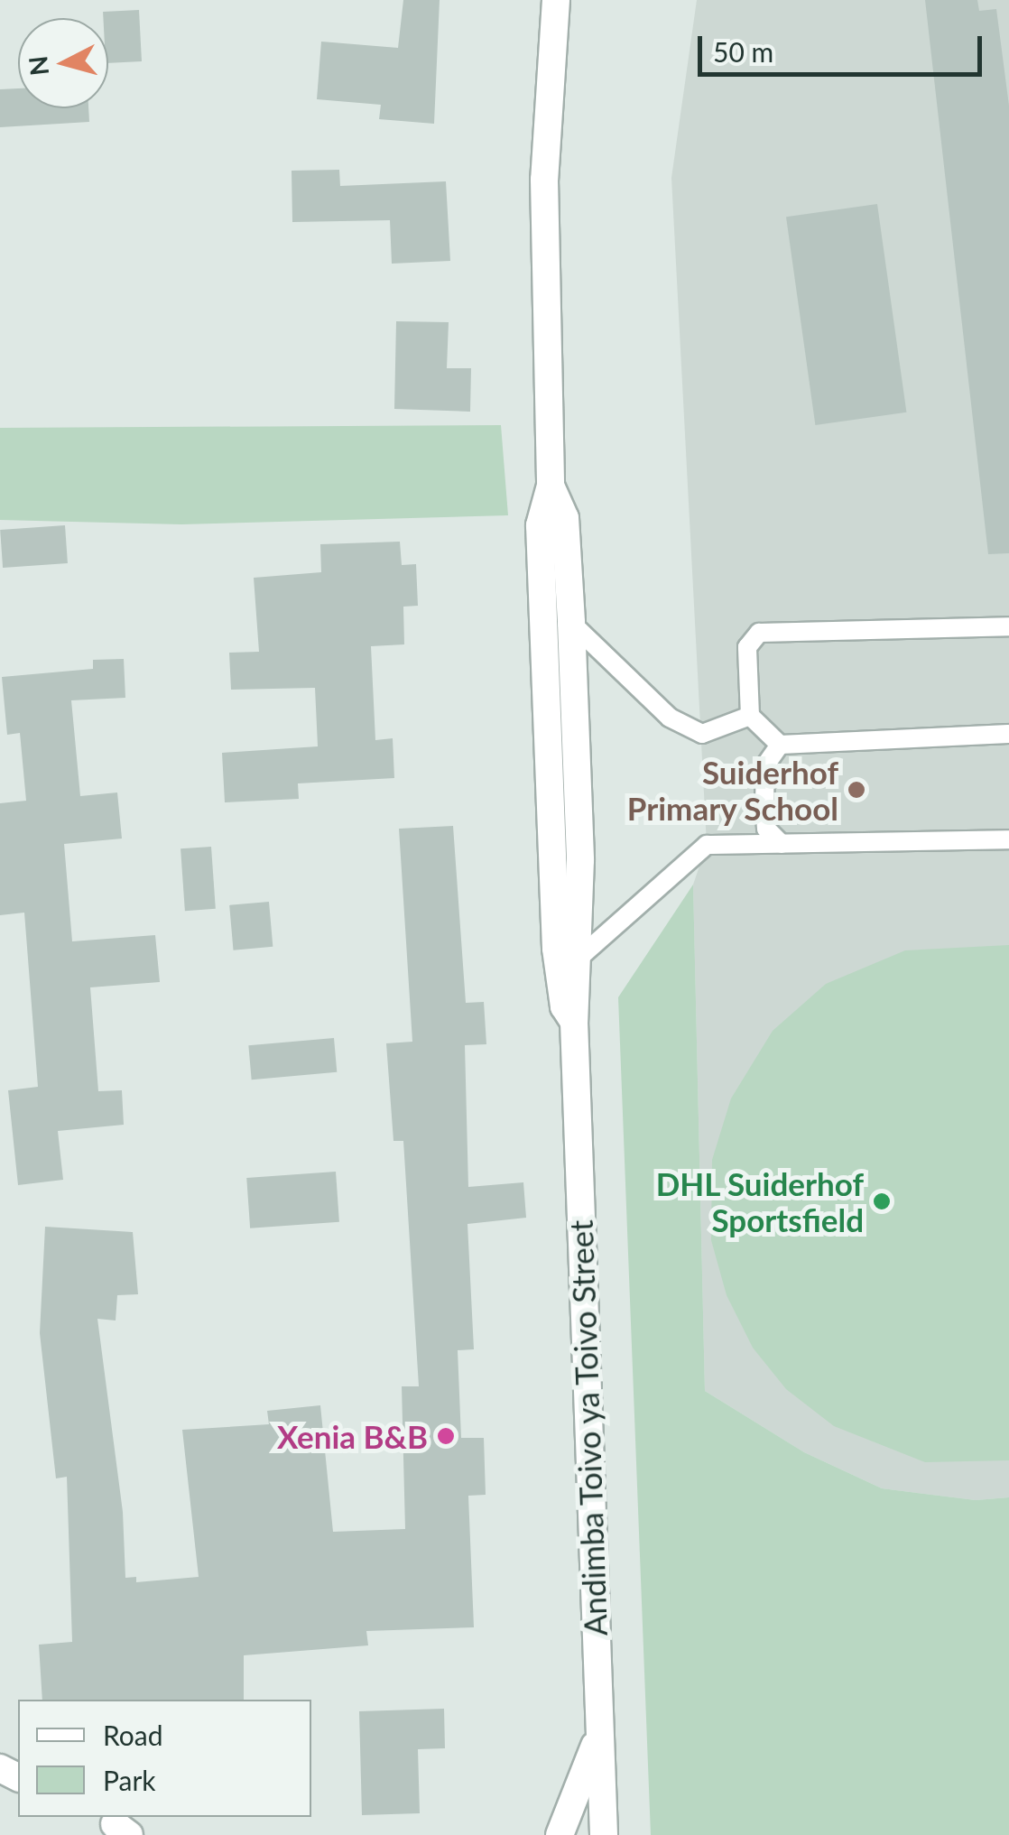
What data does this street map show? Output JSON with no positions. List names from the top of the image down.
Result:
{
  "streets": {
    "street": ["Andimba Toivo ya Toivo Street"]
  },
  "places": ["Suiderhof Primary School", "DHL Suiderhof Sportsfield", "Xenia B&B"],
  "legend": ["Road", "Park"],
  "scale_bar": "50 m",
  "north": "left"
}
